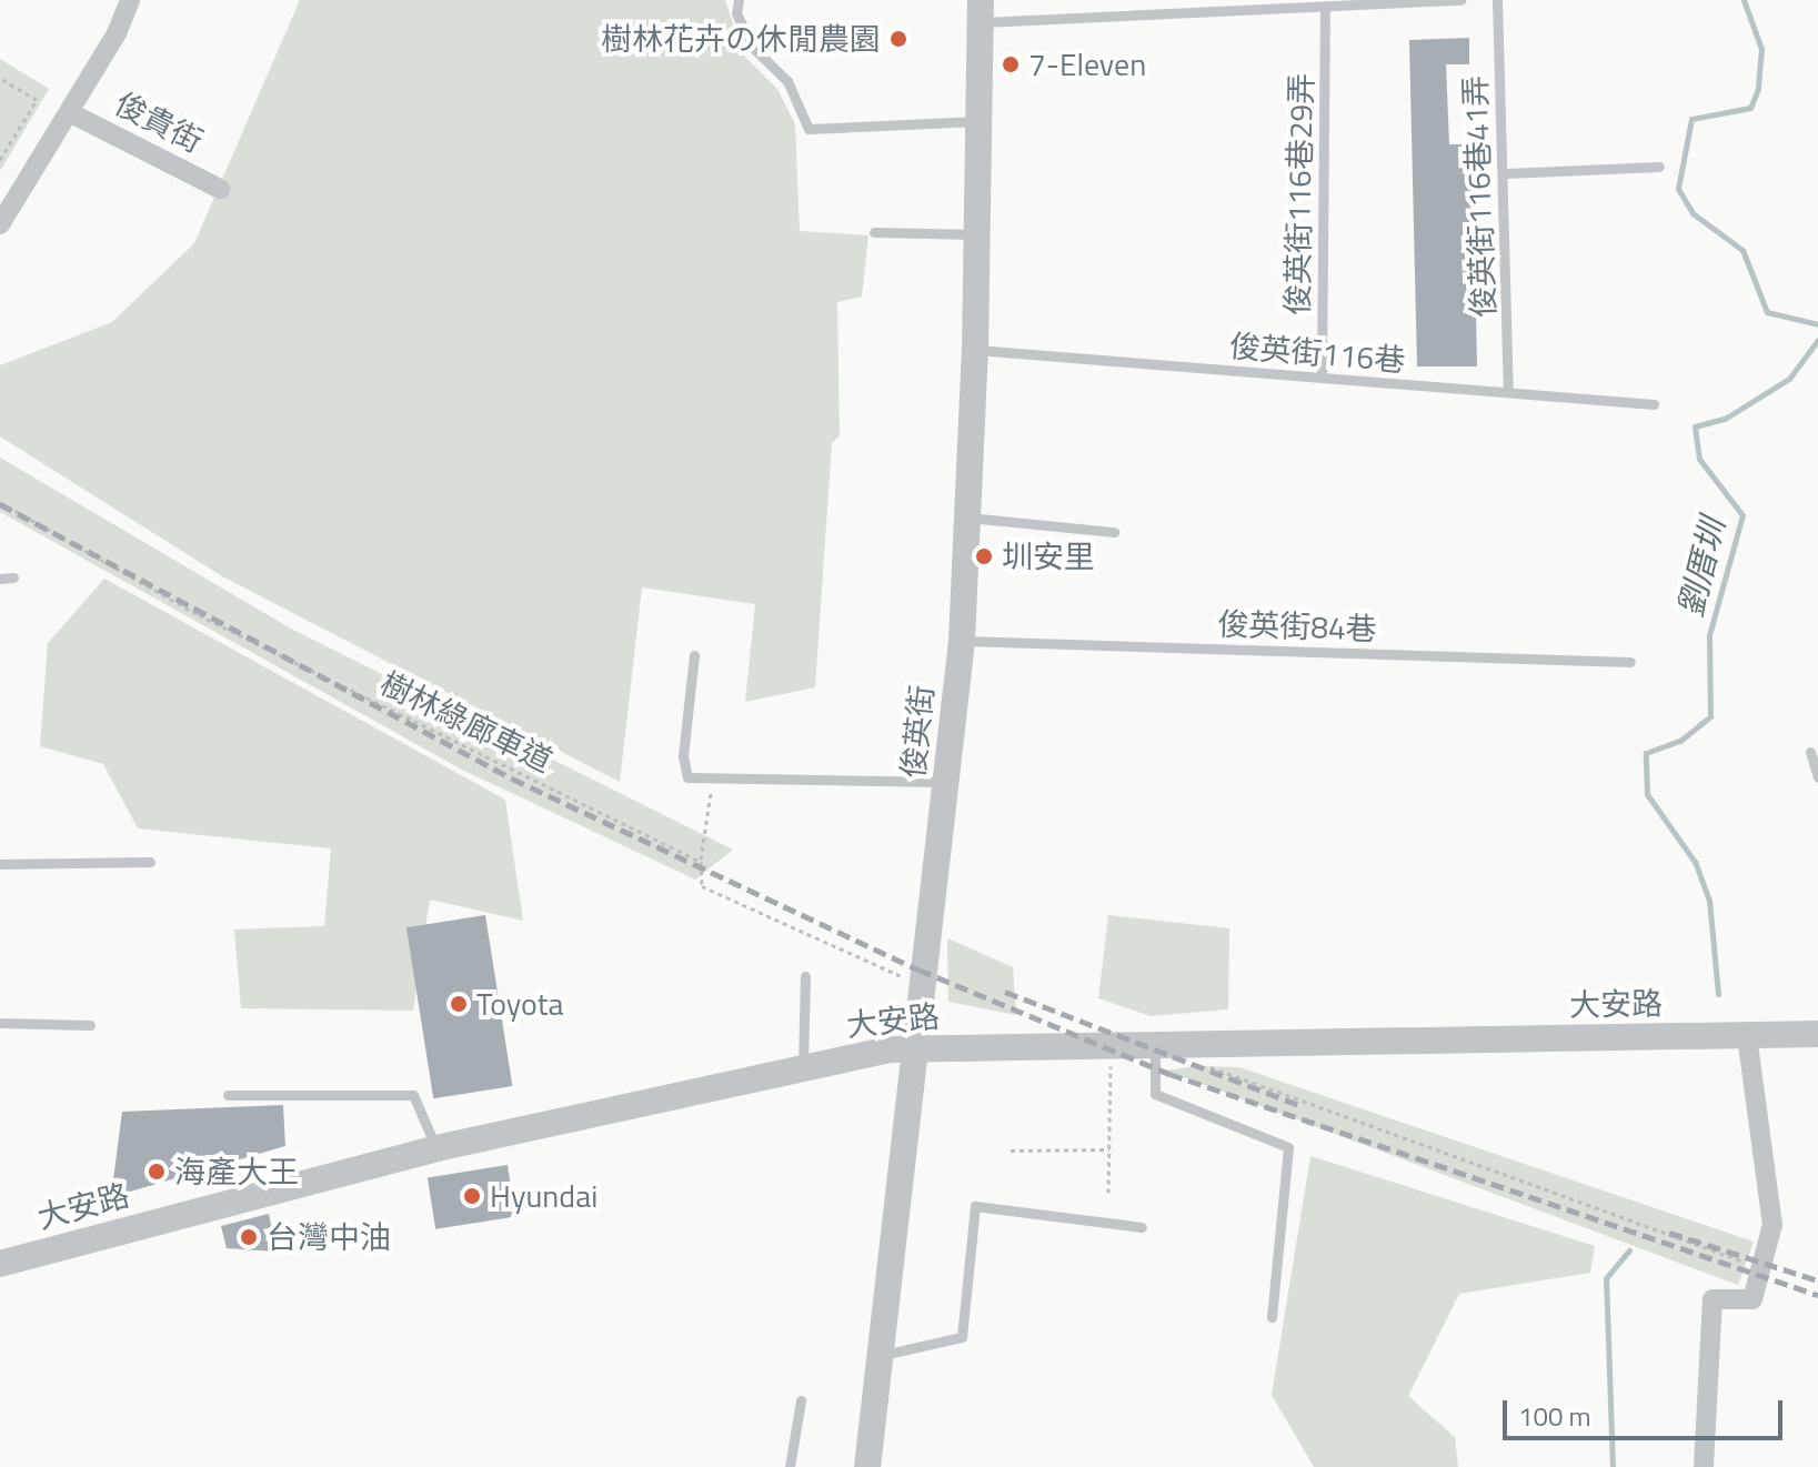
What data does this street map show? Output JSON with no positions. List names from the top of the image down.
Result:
{
  "streets": {
    "street": ["俊貴街", "俊英街", "大安路"],
    "lane": [
      "俊英街116巷29弄",
      "俊英街116巷41弄",
      "俊英街116巷",
      "俊英街84巷"
    ],
    "path": ["樹林綠廊車道"]
  },
  "crossings": [
    ["俊英街116巷29弄", "俊英街116巷"],
    ["俊英街116巷41弄", "俊英街116巷"],
    ["俊英街116巷", "俊英街"],
    ["俊英街84巷", "俊英街"],
    ["俊英街", "大安路"]
  ],
  "water": ["劉厝圳"],
  "places": [
    "樹林花卉の休閒農園",
    "7-Eleven",
    "圳安里",
    "Toyota",
    "海產大王",
    "Hyundai",
    "台灣中油"
  ],
  "scale_bar": "100 m"
}
